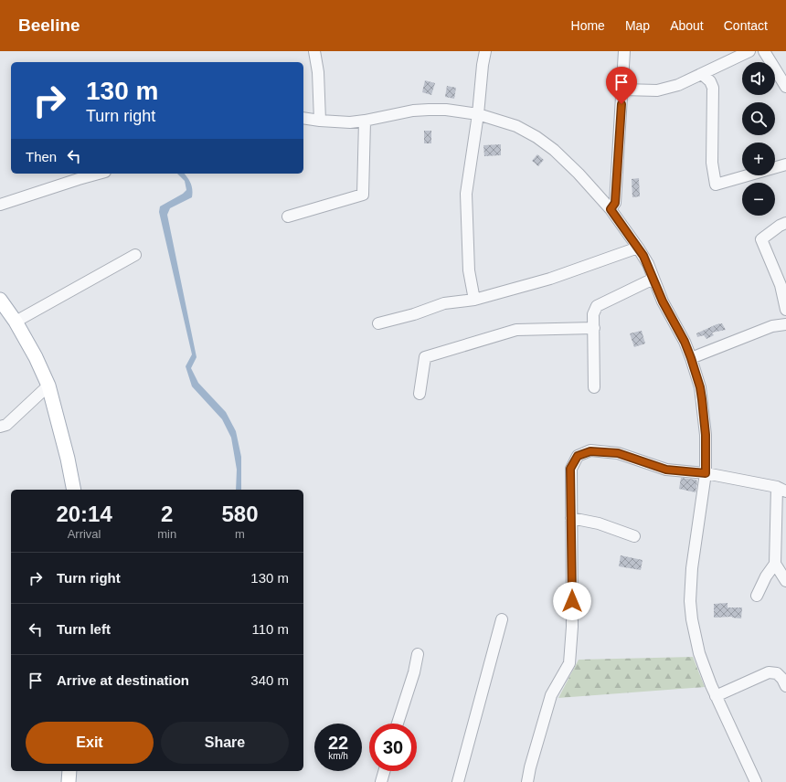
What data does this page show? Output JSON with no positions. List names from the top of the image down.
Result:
{
  "page": {
    "header": "Beeline",
    "nav": [
      "Home",
      "Map",
      "About",
      "Contact"
    ],
    "map_buttons": ["+", "−"],
    "turn": ["130 m", "Turn right"],
    "then": "Then",
    "eta": [
      "20:14",
      "Arrival",
      "2",
      "min",
      "580",
      "m"
    ],
    "list": [
      {
        "name": "Turn right",
        "value": "130 m"
      },
      {
        "name": "Turn left",
        "value": "110 m"
      },
      {
        "name": "Arrive at destination",
        "value": "340 m"
      }
    ],
    "buttons": ["Exit", "Share"],
    "speed": "22 km/h",
    "limit": "30"
  }
}
